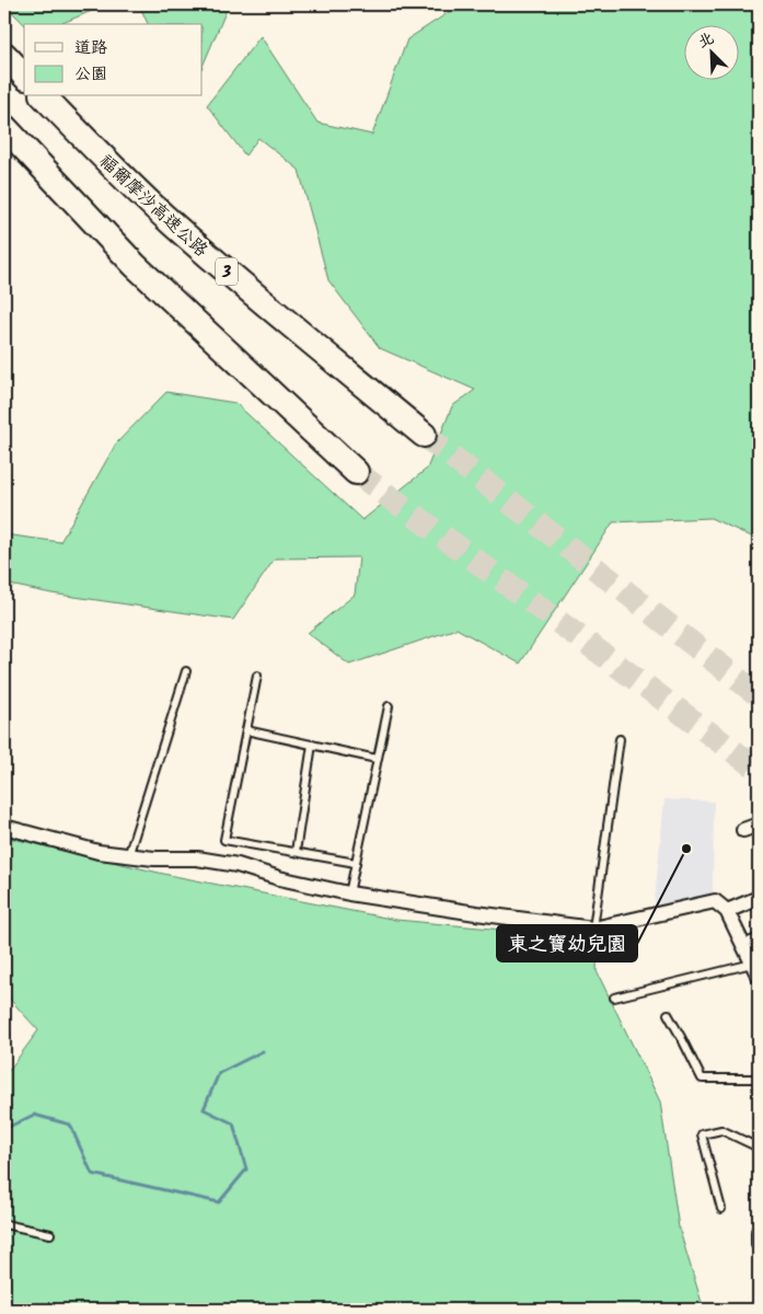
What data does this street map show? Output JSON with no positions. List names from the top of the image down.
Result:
{
  "streets": {
    "highway": ["福爾摩沙高速公路", "3"]
  },
  "places": ["東之寶幼兒園"],
  "legend": ["道路", "公園"],
  "north": "top left"
}
